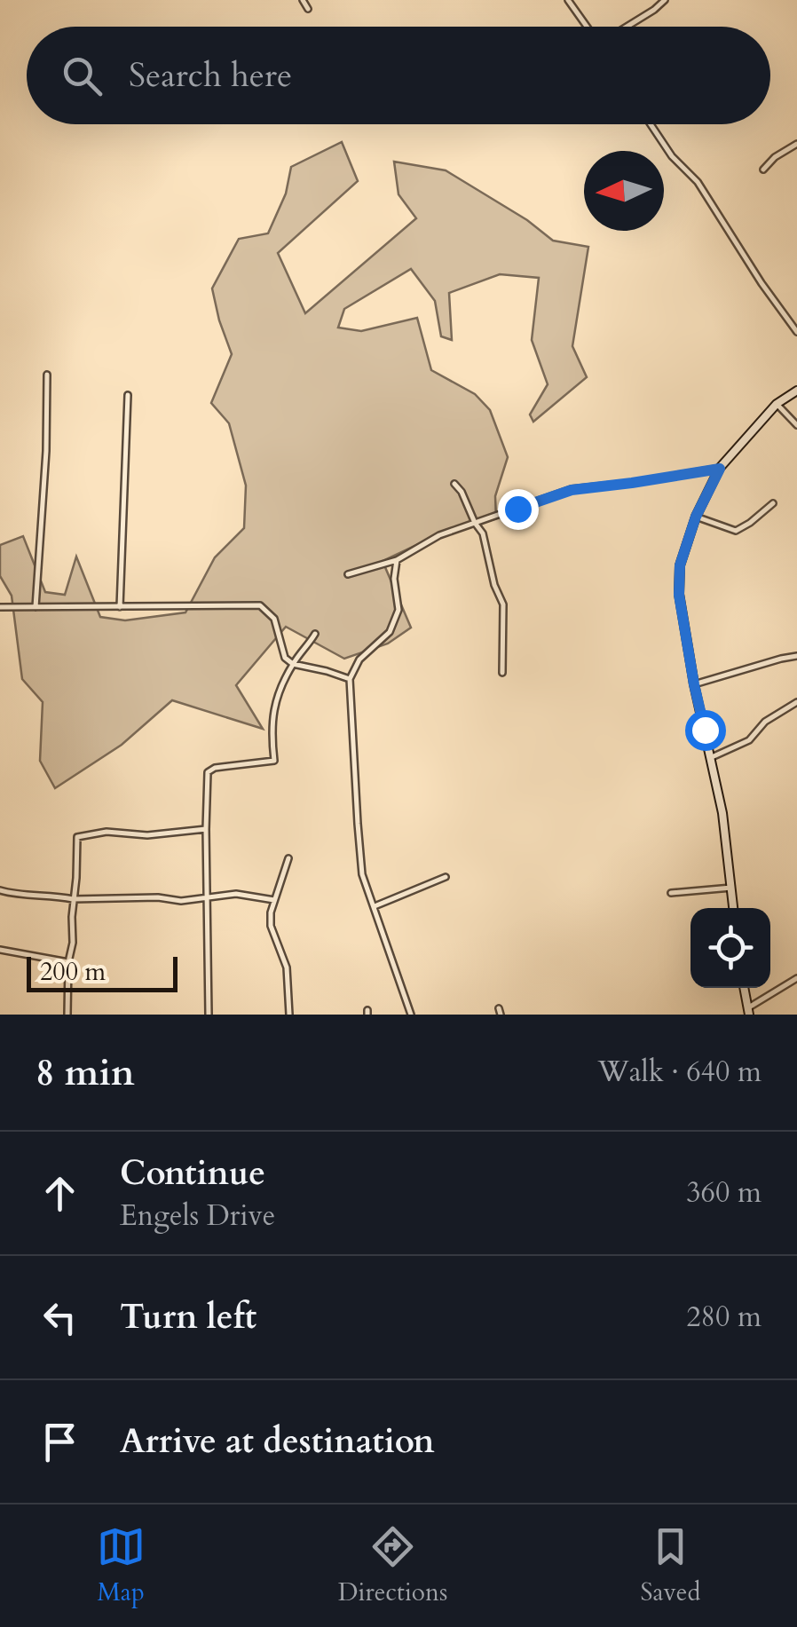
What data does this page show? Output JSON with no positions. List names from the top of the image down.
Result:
{
  "scale_bar": "200 m",
  "north": "left",
  "page": {
    "search": "Search here",
    "scale": "200 m",
    "heading": ["8 min", "Walk · 640 m"],
    "list": [
      ["Continue", "Engels Drive", "360 m"],
      ["Turn left", "280 m"],
      "Arrive at destination"
    ],
    "nav": ["Map", "Directions", "Saved"]
  }
}
